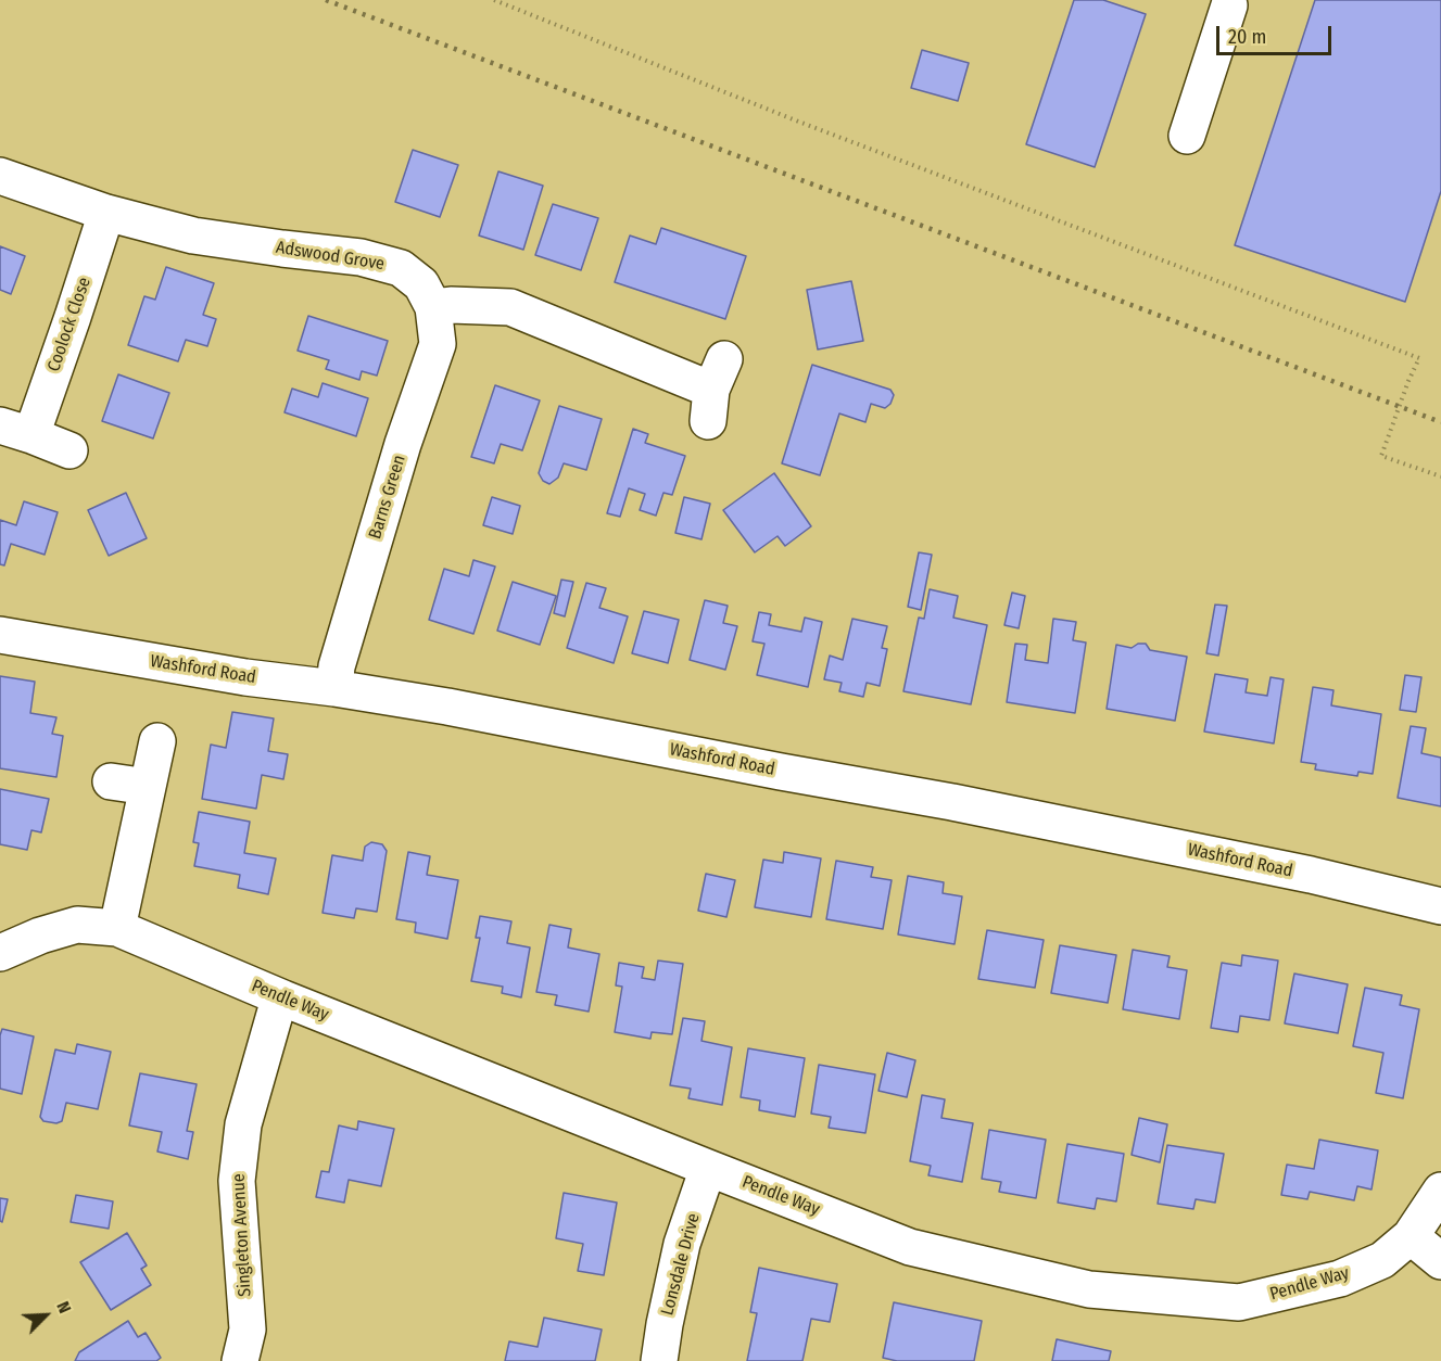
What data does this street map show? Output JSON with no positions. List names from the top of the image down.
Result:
{
  "streets": {
    "street": [
      "Adswood Grove",
      "Coolock Close",
      "Barns Green",
      "Washford Road",
      "Pendle Way",
      "Singleton Avenue",
      "Lonsdale Drive"
    ]
  },
  "crossings": [
    ["Adswood Grove", "Coolock Close"],
    ["Adswood Grove", "Barns Green"],
    ["Barns Green", "Washford Road"],
    ["Pendle Way", "Singleton Avenue"],
    ["Pendle Way", "Lonsdale Drive"]
  ],
  "scale_bar": "20 m",
  "north": "top right"
}
